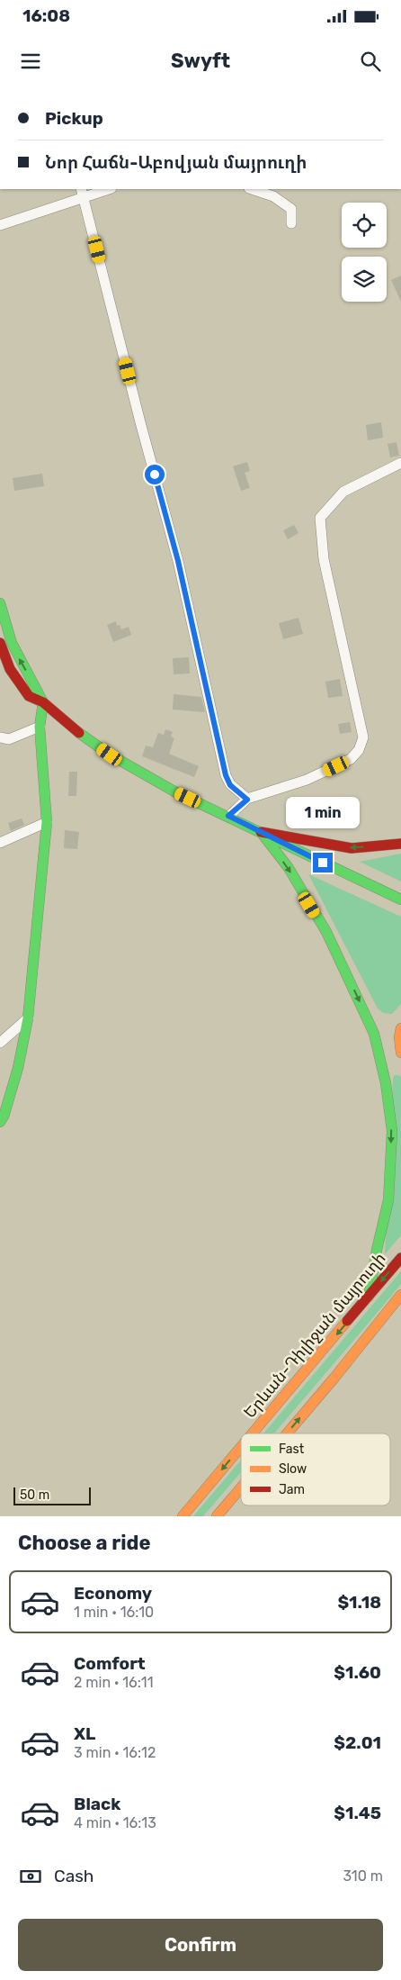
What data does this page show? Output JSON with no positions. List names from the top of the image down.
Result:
{
  "streets": {
    "main road": ["Երևան-Դիլիջան մայրուղի"]
  },
  "legend": ["Fast", "Slow", "Jam"],
  "scale_bar": "50 m",
  "page": {
    "status": "16:08",
    "header": "Swyft",
    "banner": ["Pickup", "Նոր Հաճն-Աբովյան մայրուղի"],
    "bubble": "1 min",
    "scale": "50 m",
    "heading": "Choose a ride",
    "list": [
      {
        "name": "Economy",
        "note": "1 min · 16:10",
        "value": "$1.18"
      },
      {
        "name": "Comfort",
        "note": "2 min · 16:11",
        "value": "$1.60"
      },
      {
        "name": "XL",
        "note": "3 min · 16:12",
        "value": "$2.01"
      },
      {
        "name": "Black",
        "note": "4 min · 16:13",
        "value": "$1.45"
      }
    ],
    "pay": ["Cash", "310 m"],
    "buttons": "Confirm"
  }
}
